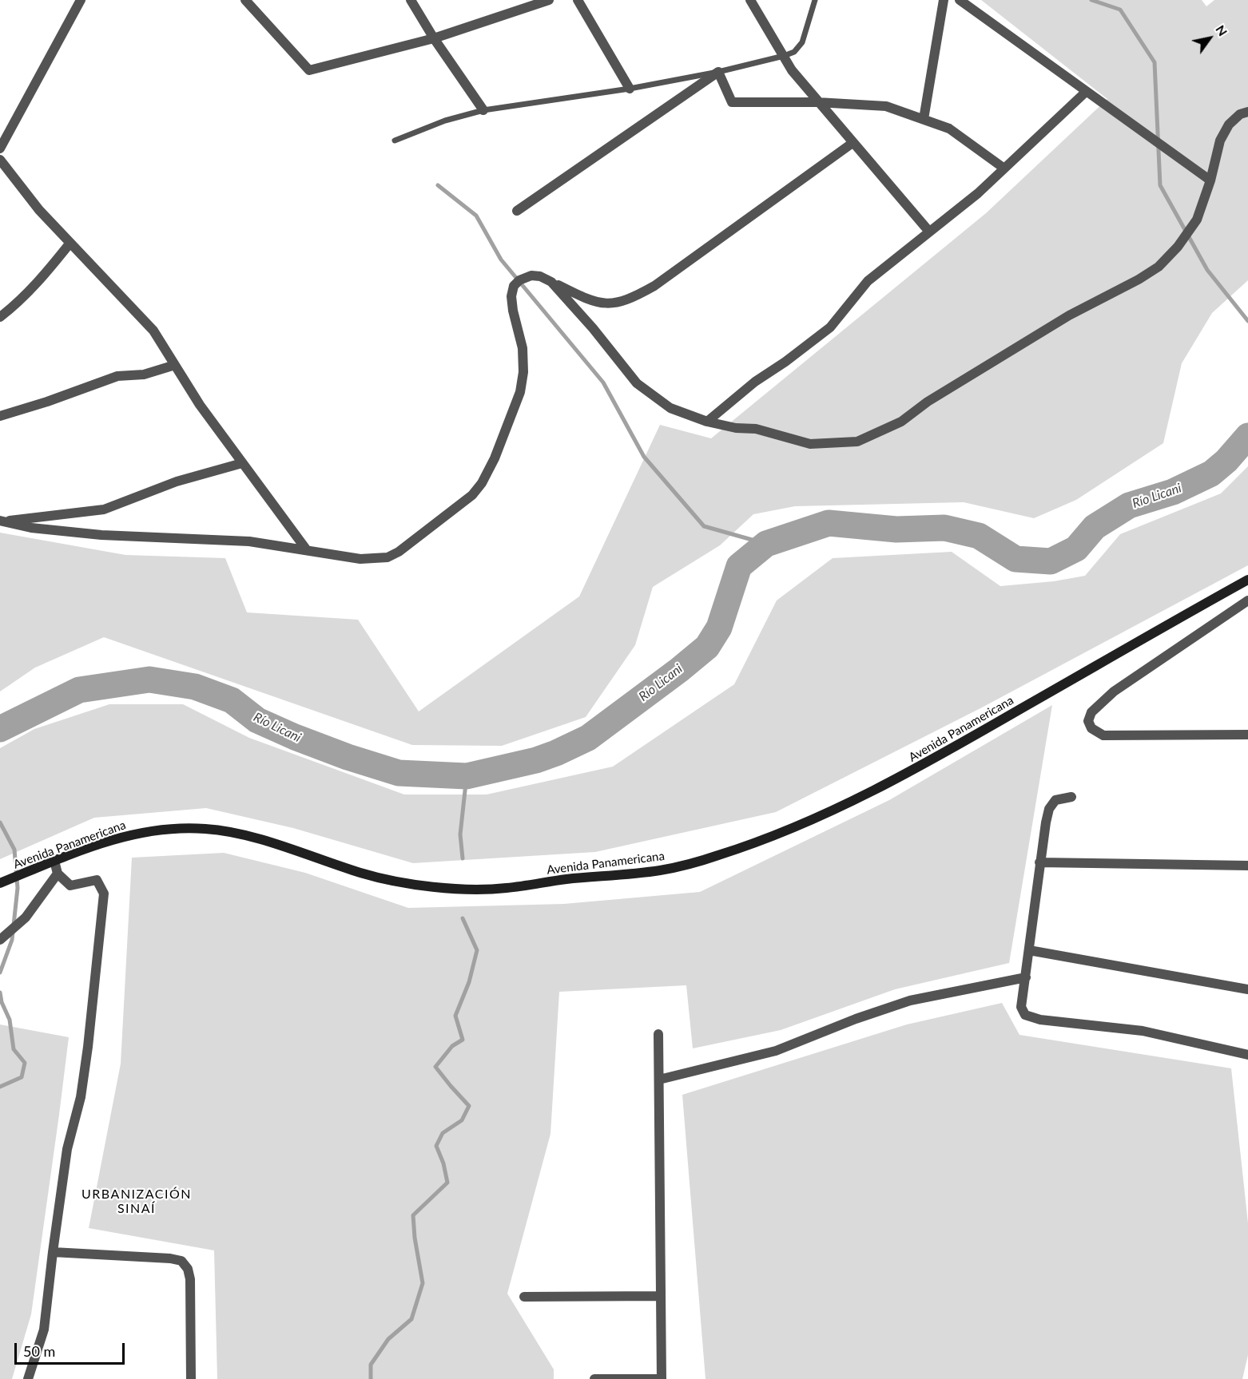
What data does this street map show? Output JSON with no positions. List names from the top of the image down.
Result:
{
  "streets": {
    "main road": ["Avenida Panamericana"]
  },
  "districts": ["URBANIZACIÓN SINAÍ"],
  "water": ["Río Licani"],
  "scale_bar": "50 m",
  "north": "top right"
}
